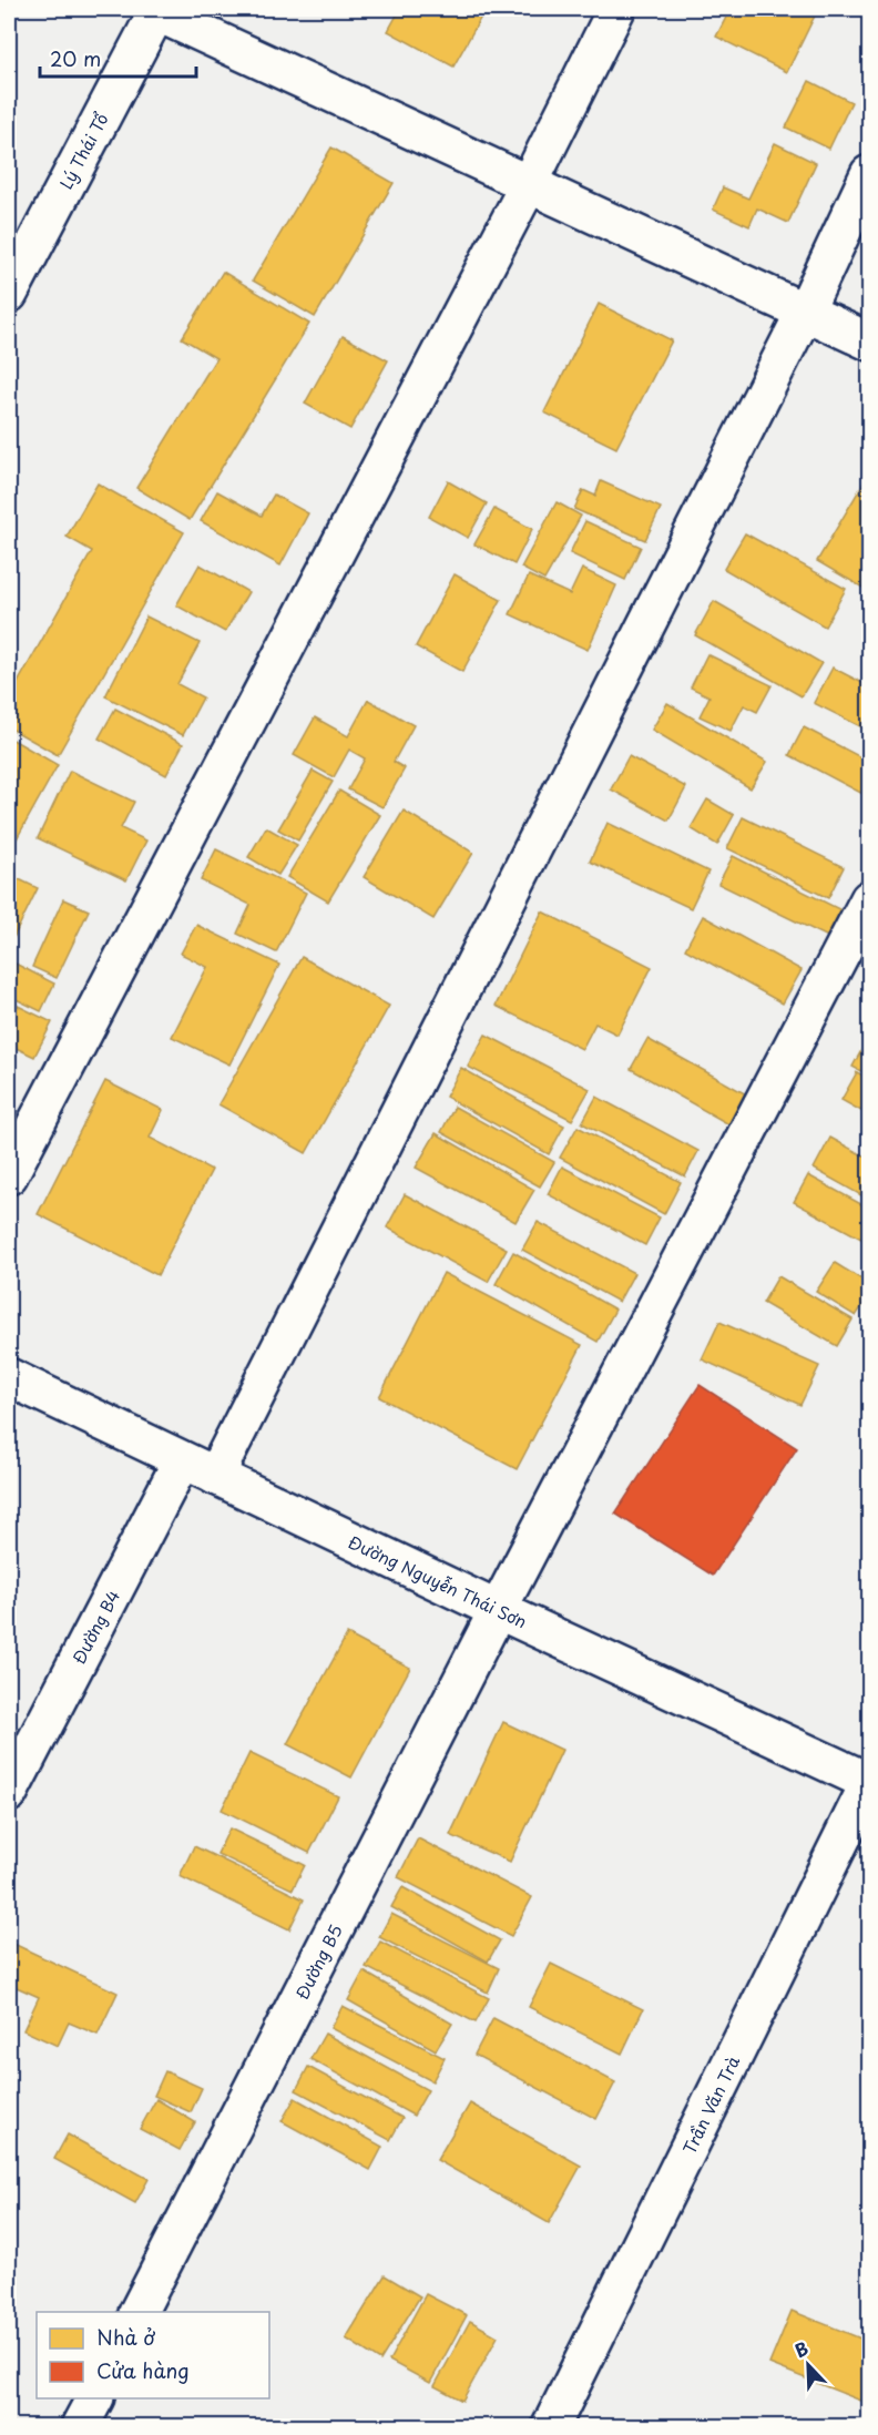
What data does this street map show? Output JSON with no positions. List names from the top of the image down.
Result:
{
  "streets": {
    "street": [
      "Lý Thái Tổ",
      "Đường Nguyễn Thái Sơn",
      "Đường B4",
      "Đường B5",
      "Trần Văn Trà"
    ]
  },
  "crossings": [
    ["Đường Nguyễn Thái Sơn", "Đường B4"],
    ["Đường Nguyễn Thái Sơn", "Đường B5"],
    ["Đường Nguyễn Thái Sơn", "Trần Văn Trà"]
  ],
  "legend": ["Nhà ở", "Cửa hàng"],
  "scale_bar": "20 m",
  "north": "top left"
}
